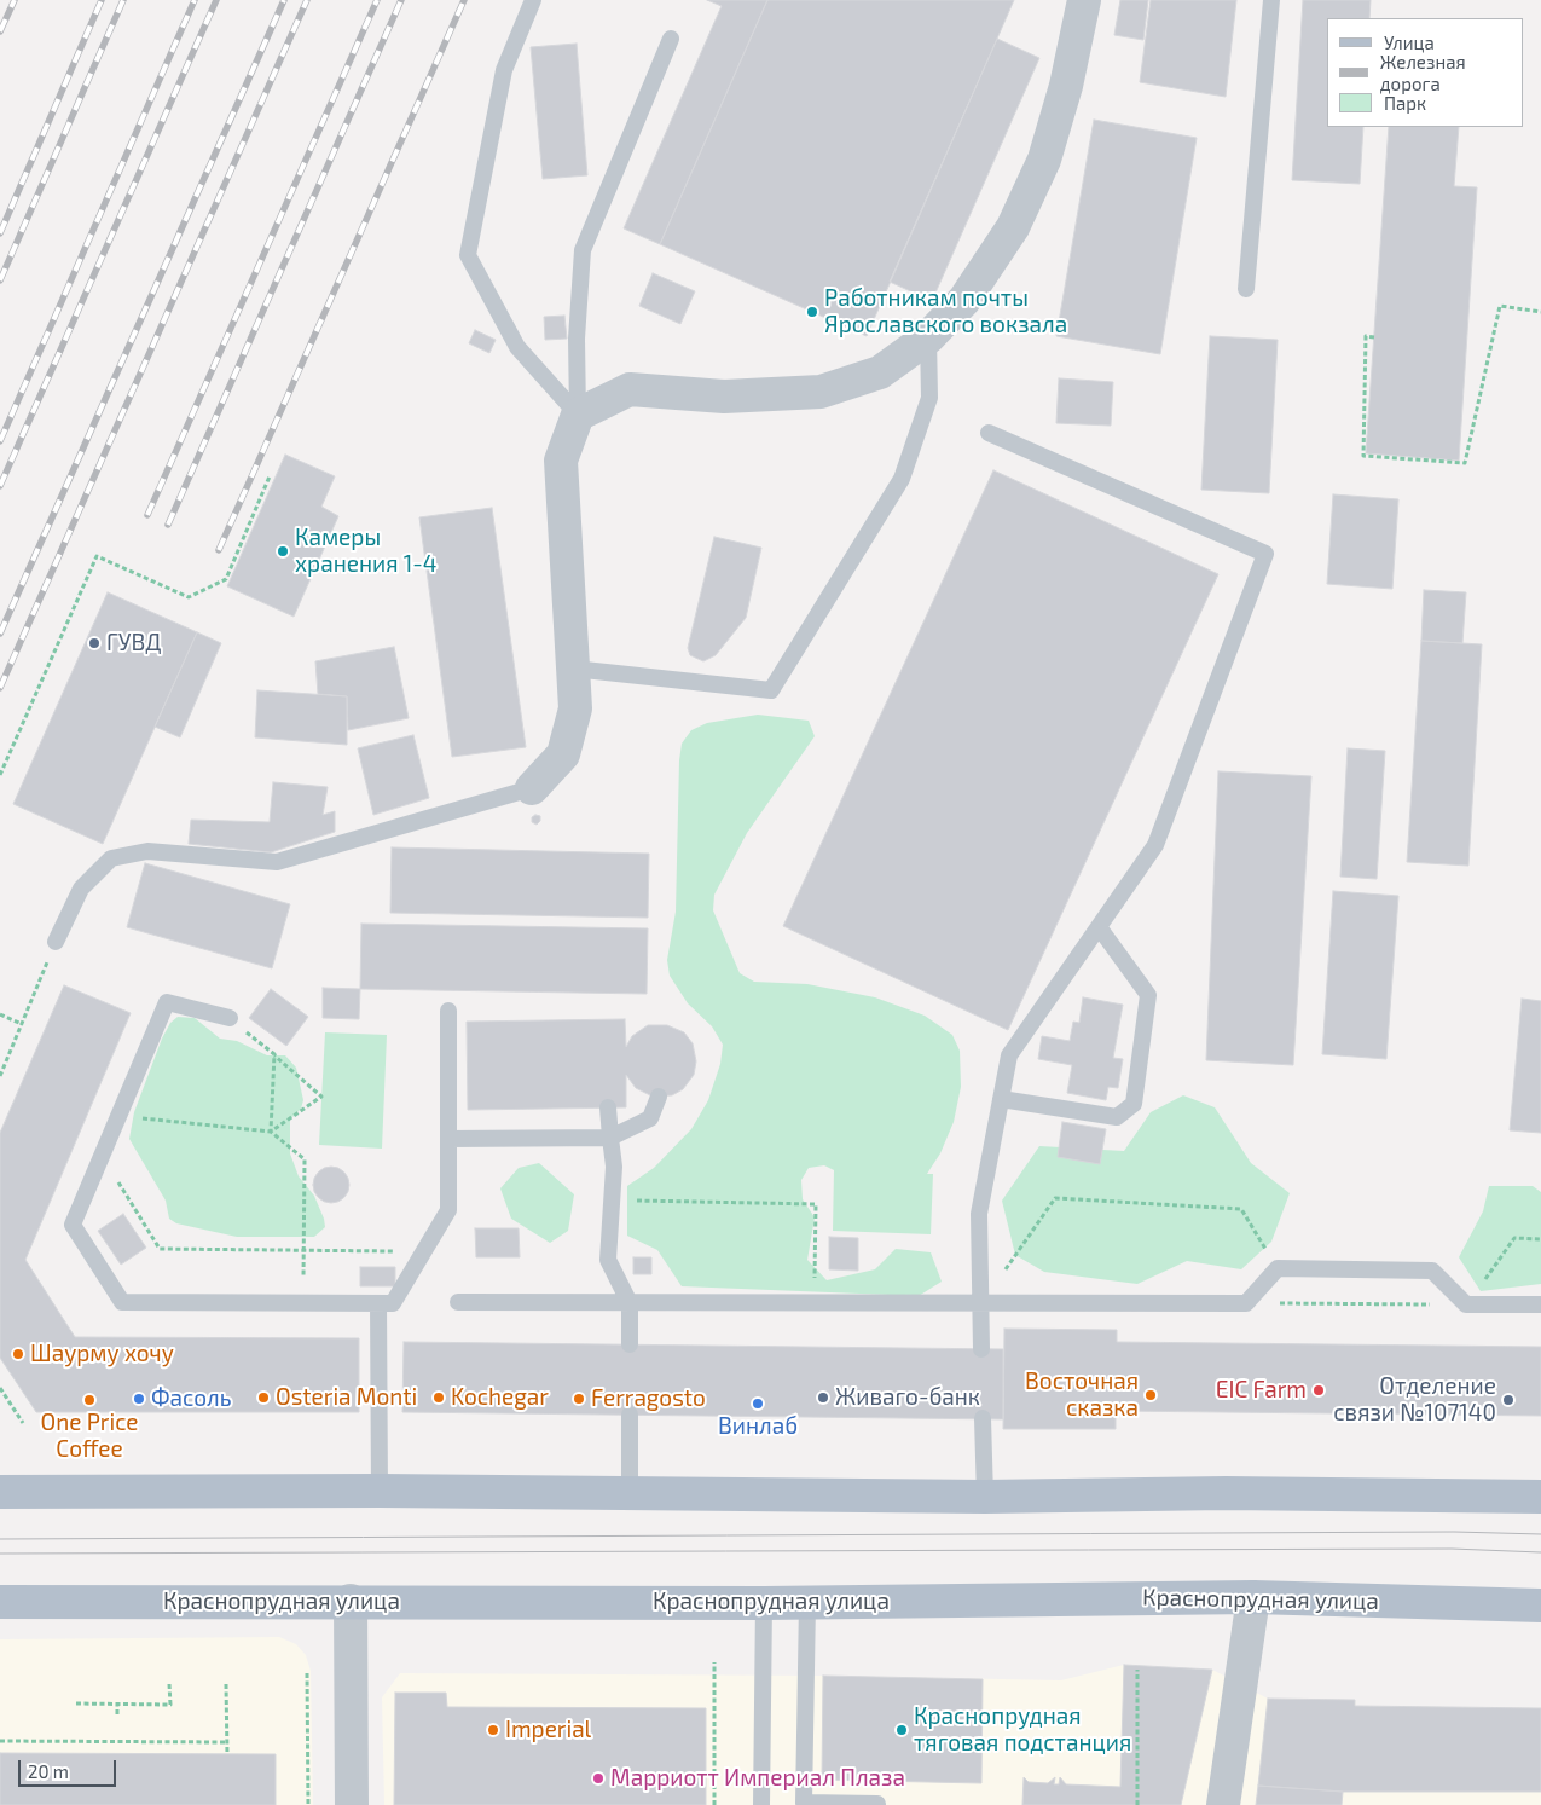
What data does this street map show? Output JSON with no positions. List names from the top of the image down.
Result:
{
  "streets": {
    "main road": ["Краснопрудная улица"]
  },
  "places": [
    "Работникам почты Ярославского вокзала",
    "Камеры хранения 1-4",
    "ГУВД",
    "Шаурму хочу",
    "EIC Farm",
    "Восточная сказка",
    "Osteria Monti",
    "Kochegar",
    "Живаго-банк",
    "Фасоль",
    "Ferragosto",
    "One Price Coffee",
    "Отделение связи №107140",
    "Винлаб",
    "Imperial",
    "Краснопрудная тяговая подстанция",
    "Марриотт Империал Плаза"
  ],
  "legend": ["Улица", "Железная дорога", "Парк"],
  "scale_bar": "20 m"
}
